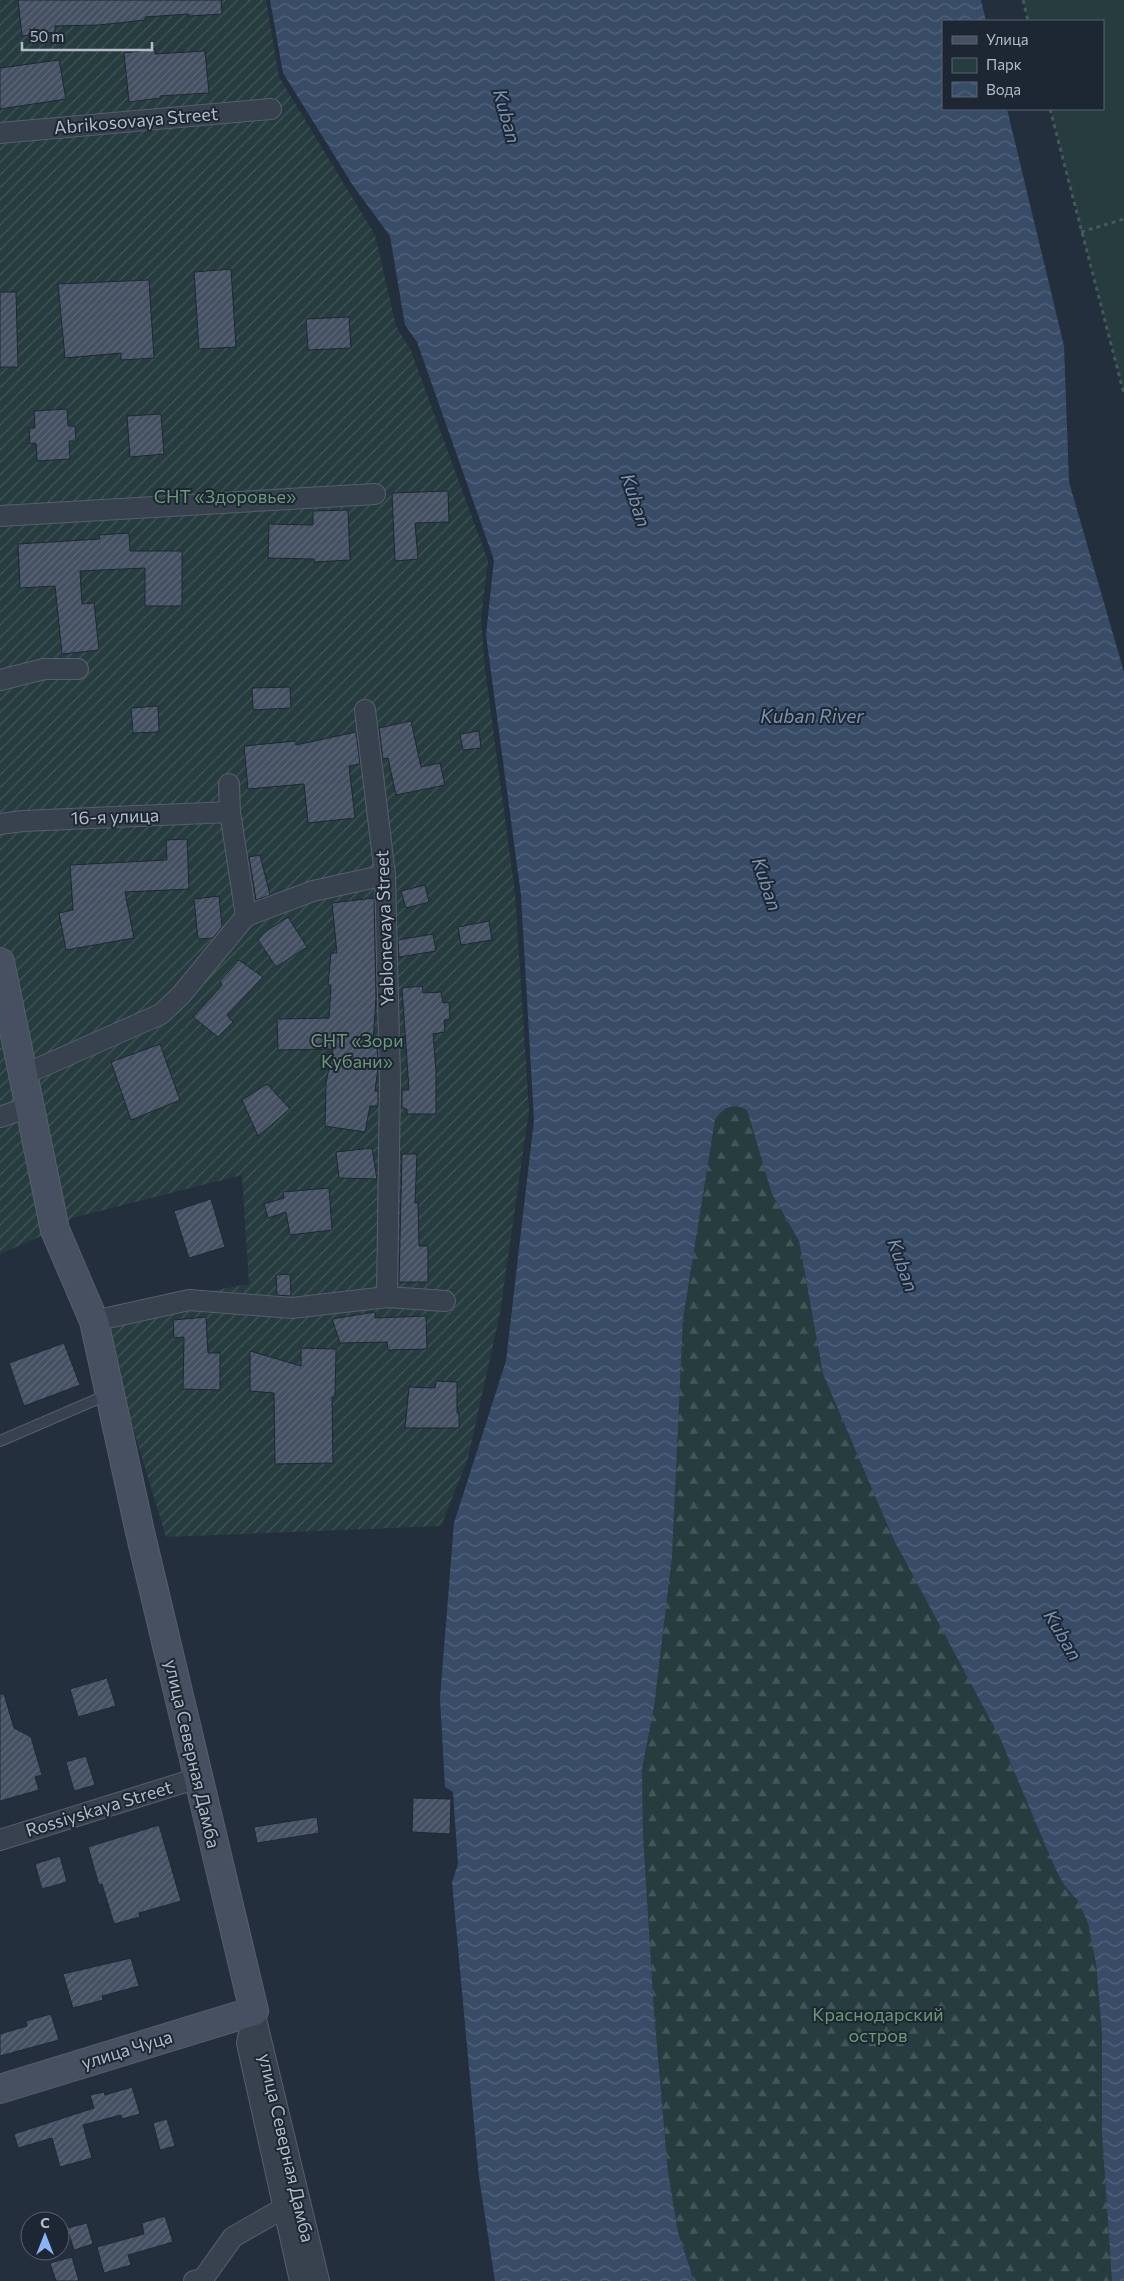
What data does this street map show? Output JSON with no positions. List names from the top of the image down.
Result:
{
  "streets": {
    "street": [
      "Abrikosovaya Street",
      "16-я улица",
      "Yablonevaya Street",
      "улица Северная Дамба",
      "Rossiyskaya Street",
      "улица Чуца"
    ]
  },
  "crossings": [
    ["улица Северная Дамба", "Rossiyskaya Street"],
    ["улица Северная Дамба", "улица Чуца"]
  ],
  "water": ["Kuban", "Kuban River"],
  "parks": ["СНТ «Здоровье»", "СНТ «Зори Кубани»", "Краснодарский остров"],
  "legend": ["Улица", "Парк", "Вода"],
  "scale_bar": "50 m",
  "north": "top"
}
